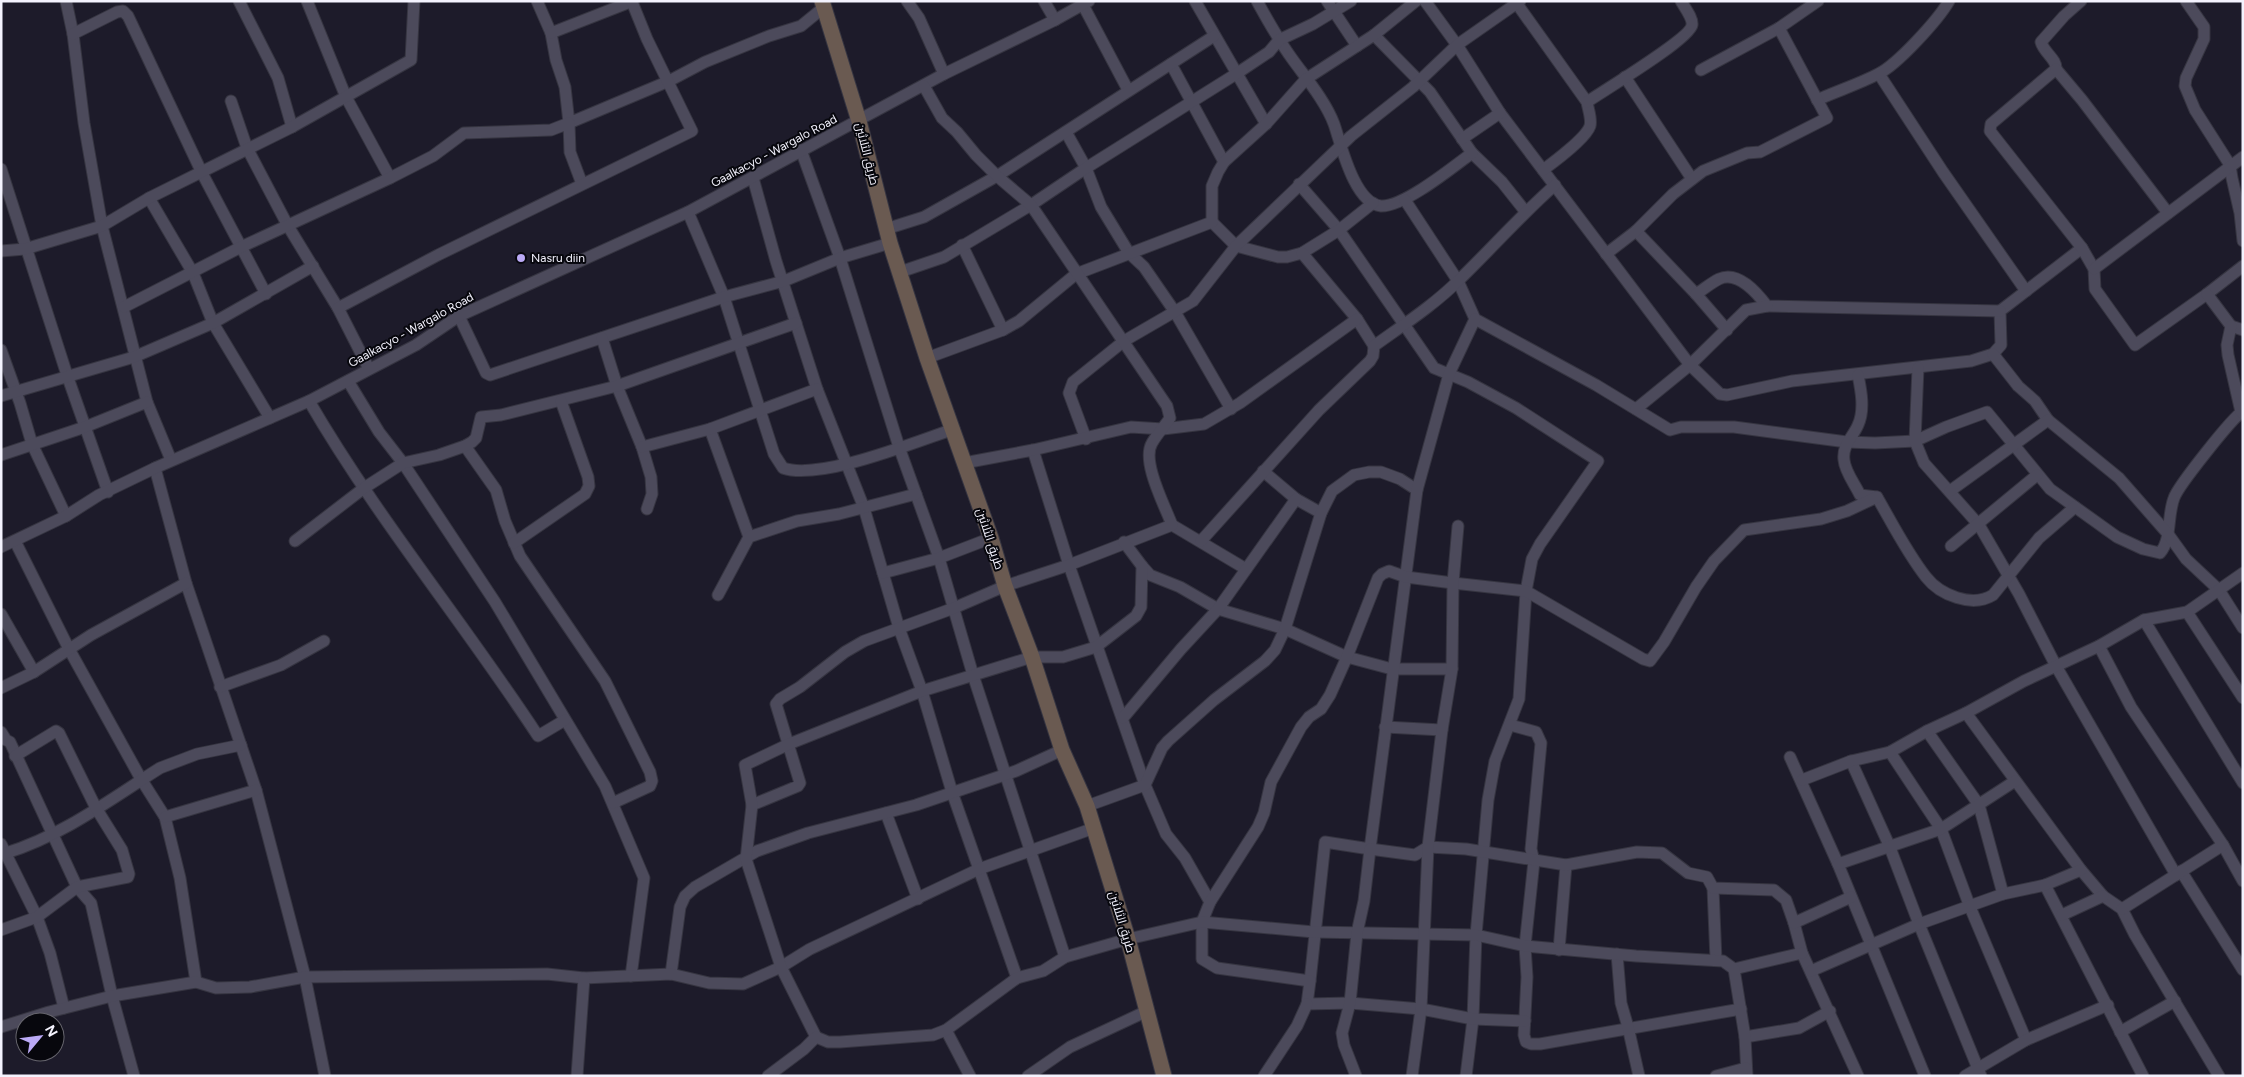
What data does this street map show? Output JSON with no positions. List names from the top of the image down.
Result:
{
  "streets": {
    "main road": ["طريق الثلاثين"],
    "street": ["Gaalkacyo - Wargalo Road"]
  },
  "crossings": [
    ["Gaalkacyo - Wargalo Road", "طريق الثلاثين"]
  ],
  "places": ["Nasru diin"],
  "north": "top right"
}
